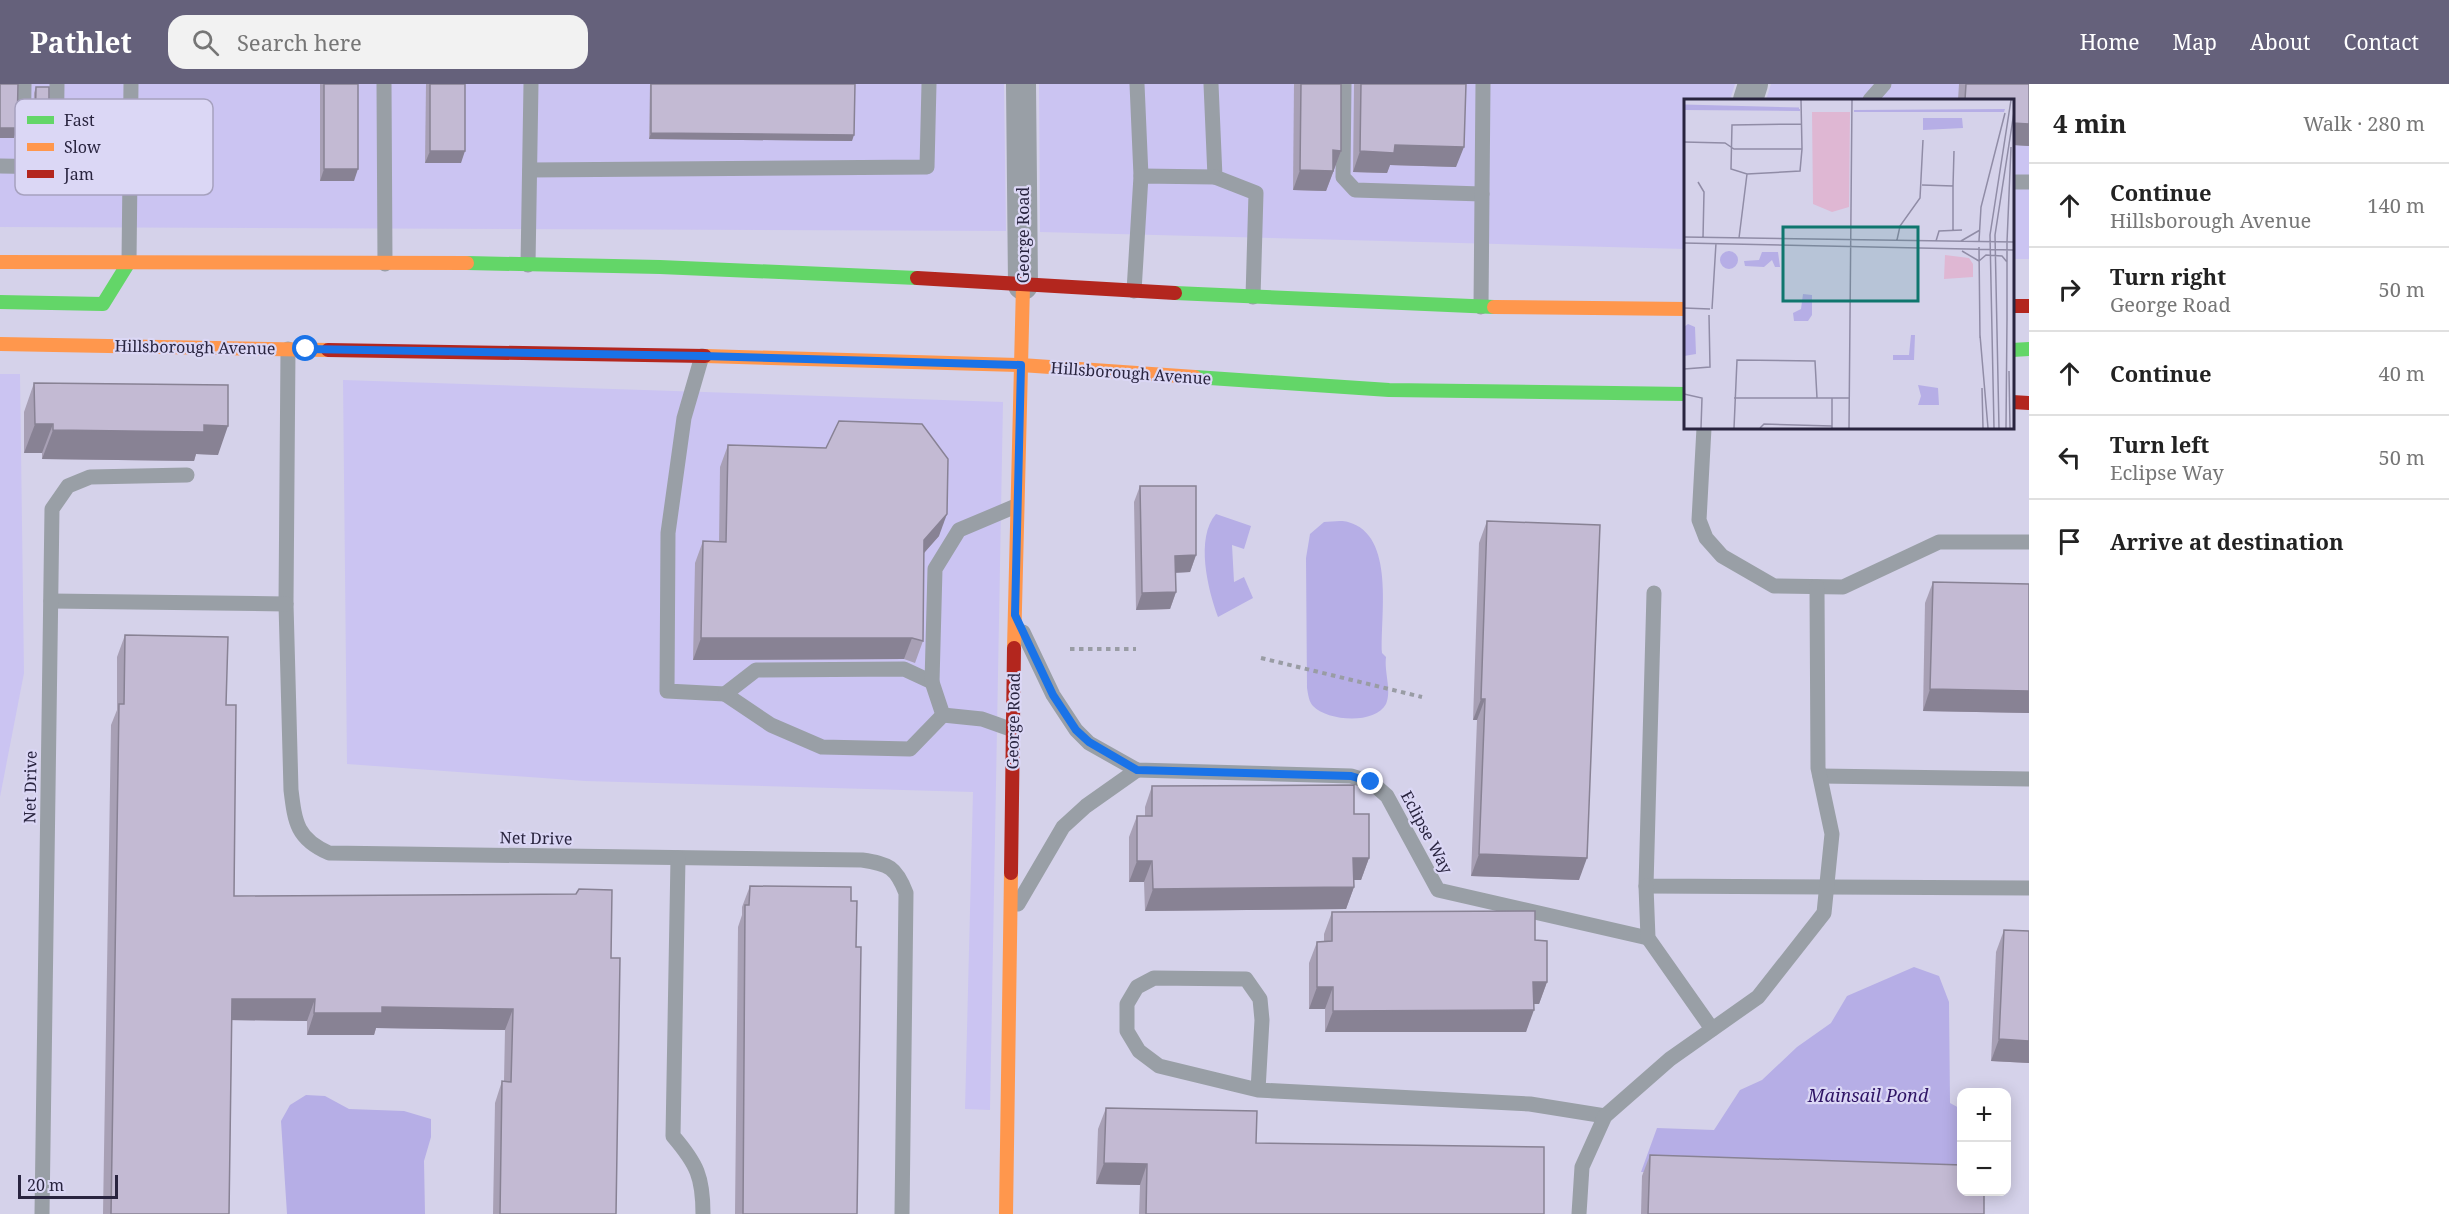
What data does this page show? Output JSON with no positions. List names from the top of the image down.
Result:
{
  "streets": {
    "main road": ["George Road", "Hillsborough Avenue"],
    "lane": ["Net Drive", "Eclipse Way"]
  },
  "crossings": [
    ["George Road", "Hillsborough Avenue"],
    ["Hillsborough Avenue", "Net Drive"]
  ],
  "water": ["Mainsail Pond"],
  "legend": ["Fast", "Slow", "Jam"],
  "scale_bar": "20 m",
  "page": {
    "header": "Pathlet",
    "search": "Search here",
    "nav": [
      "Home",
      "Map",
      "About",
      "Contact"
    ],
    "heading": ["4 min", "Walk · 280 m"],
    "list": [
      ["Continue", "Hillsborough Avenue", "140 m"],
      ["Turn right", "George Road", "50 m"],
      ["Continue", "40 m"],
      ["Turn left", "Eclipse Way", "50 m"],
      "Arrive at destination"
    ],
    "map_buttons": ["+", "−"],
    "scale": "20 m"
  }
}
